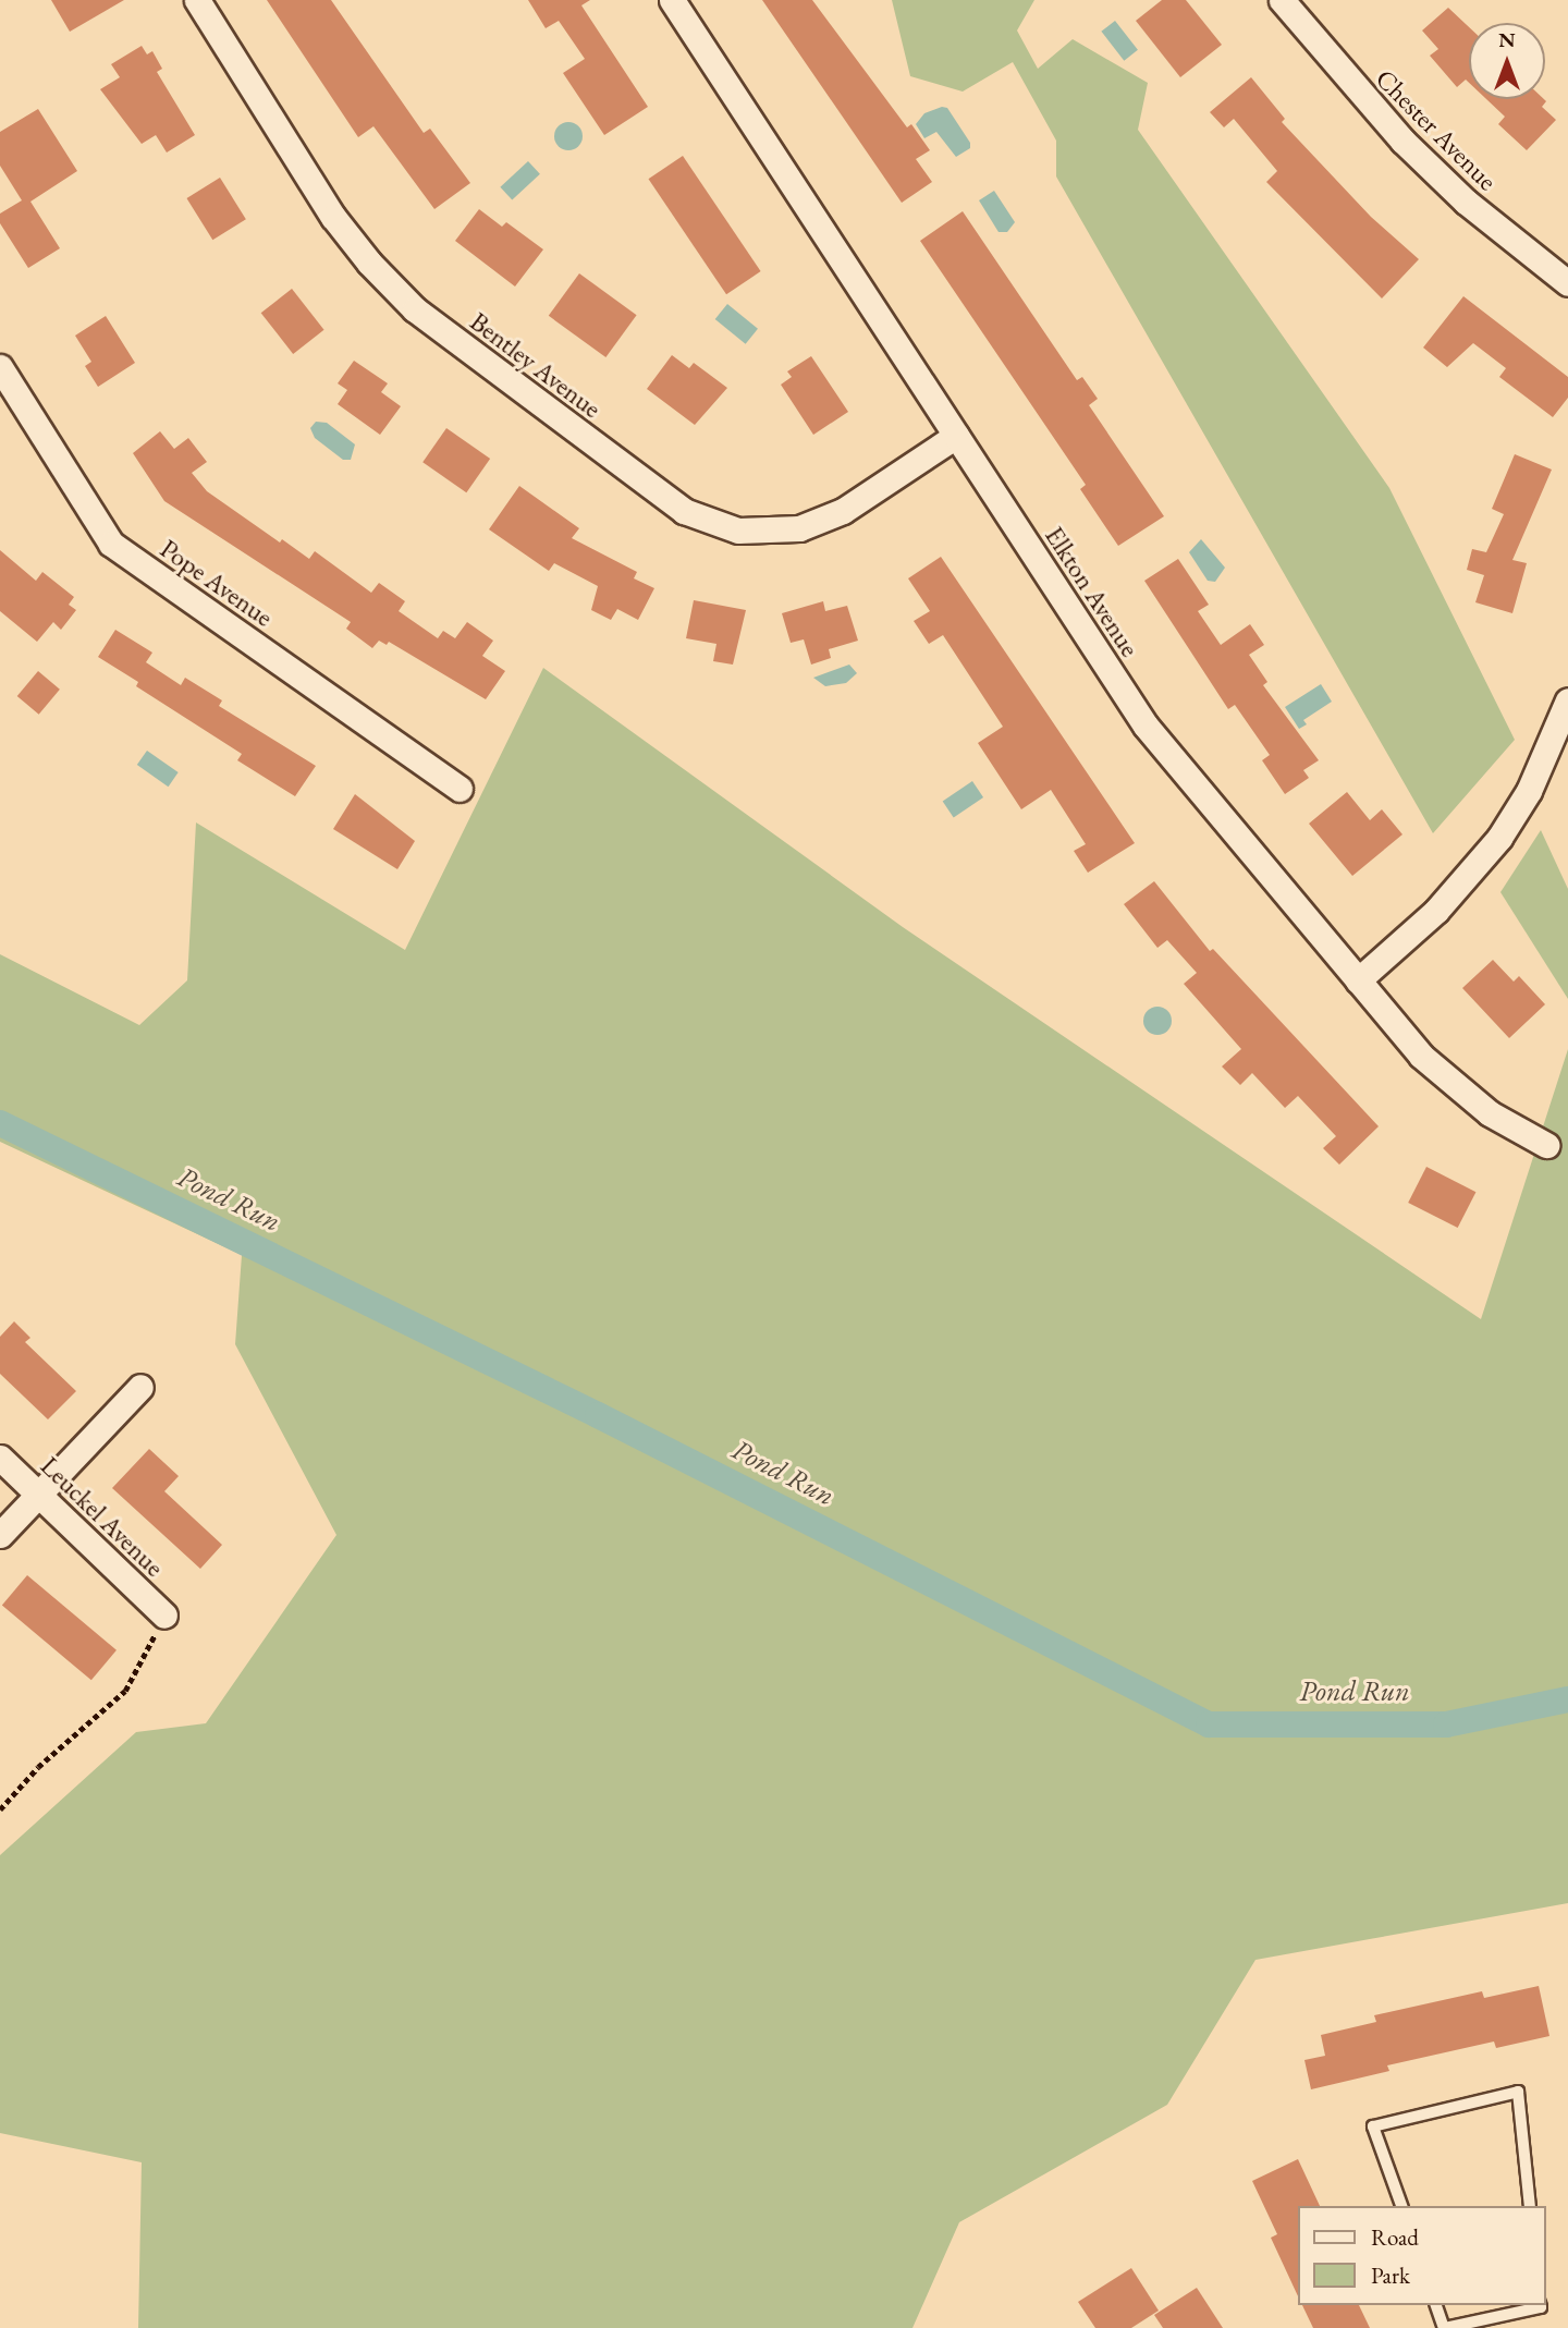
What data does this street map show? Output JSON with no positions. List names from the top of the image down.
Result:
{
  "streets": {
    "street": [
      "Chester Avenue",
      "Bentley Avenue",
      "Pope Avenue",
      "Elkton Avenue",
      "Leuckel Avenue"
    ]
  },
  "crossings": [
    ["Bentley Avenue", "Elkton Avenue"]
  ],
  "water": ["Pond Run"],
  "legend": ["Road", "Park"],
  "north": "top"
}
